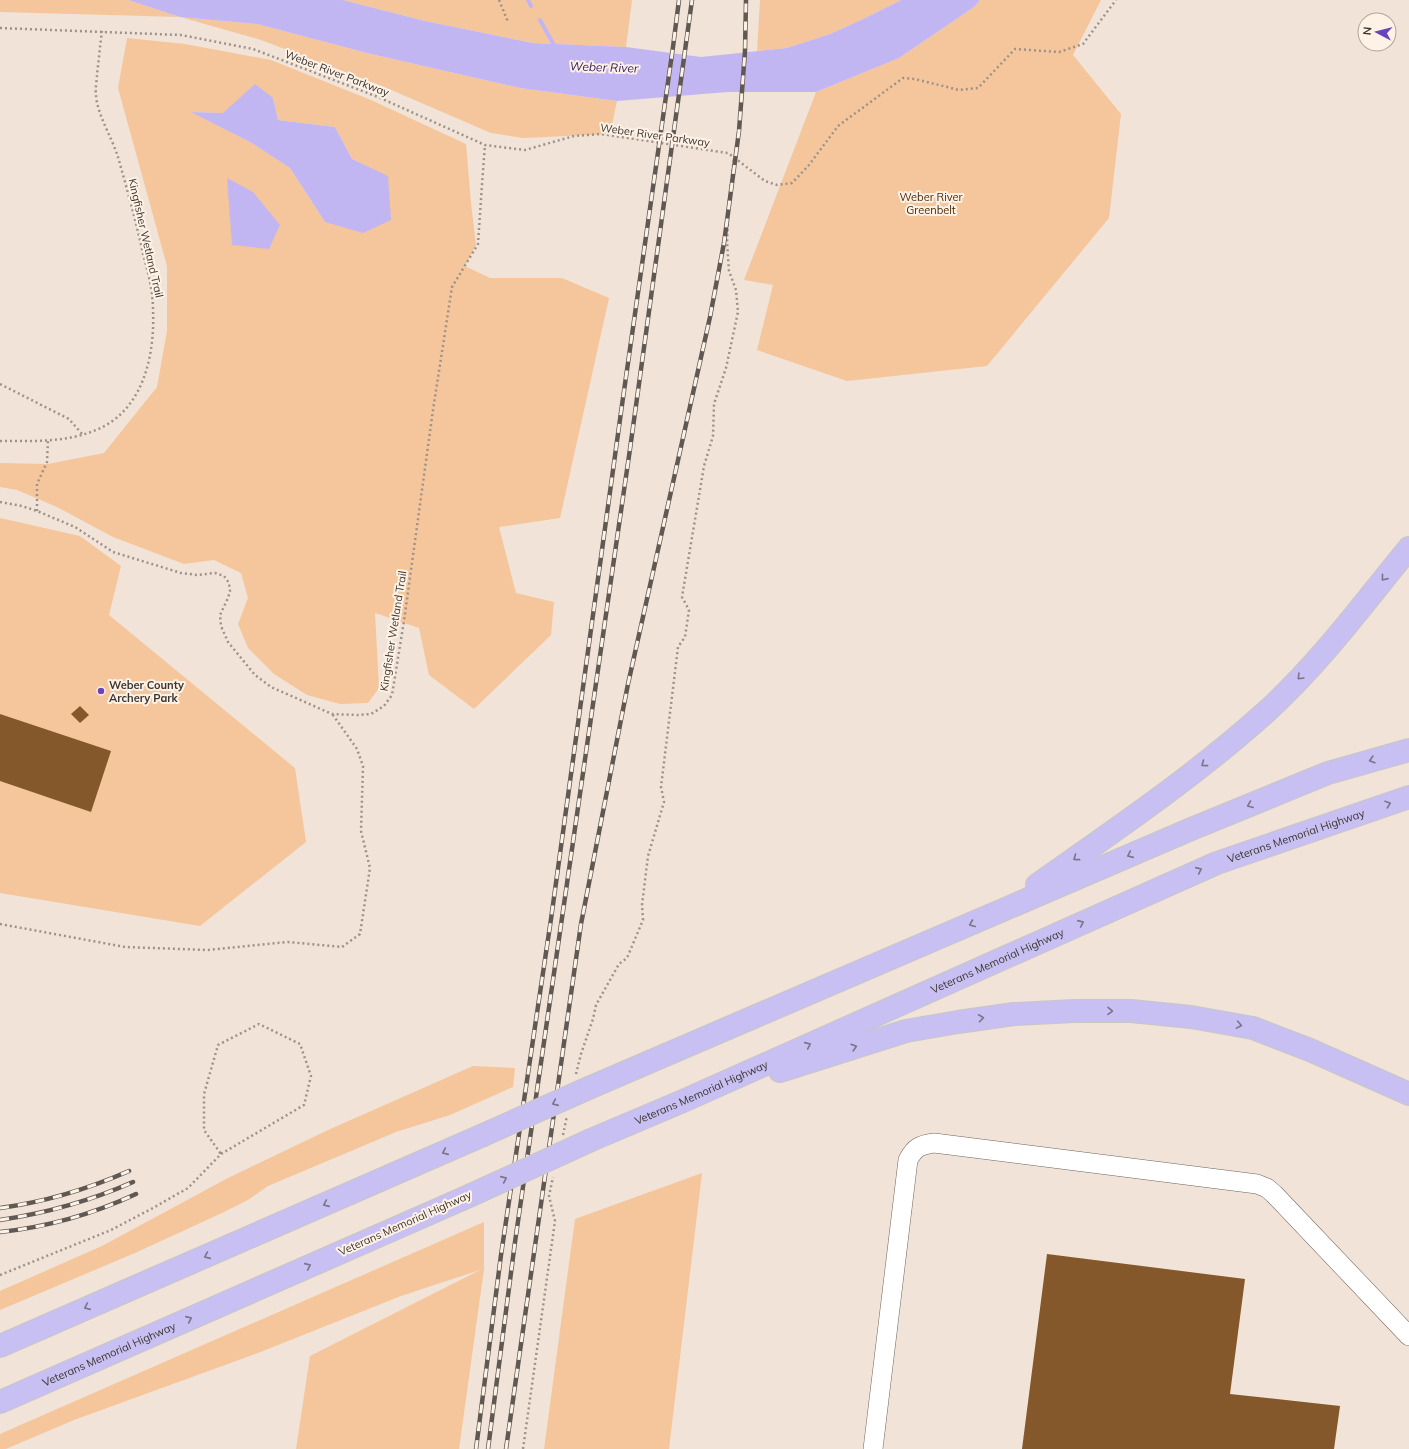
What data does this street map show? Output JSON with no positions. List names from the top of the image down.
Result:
{
  "streets": {
    "highway": ["Veterans Memorial Highway"],
    "path": ["Weber River Parkway", "Kingfisher Wetland Trail"]
  },
  "crossings": [
    ["Weber River Parkway", "Kingfisher Wetland Trail"]
  ],
  "water": ["Weber River"],
  "parks": ["Weber River Greenbelt"],
  "places": ["Weber County Archery Park"],
  "north": "left"
}
